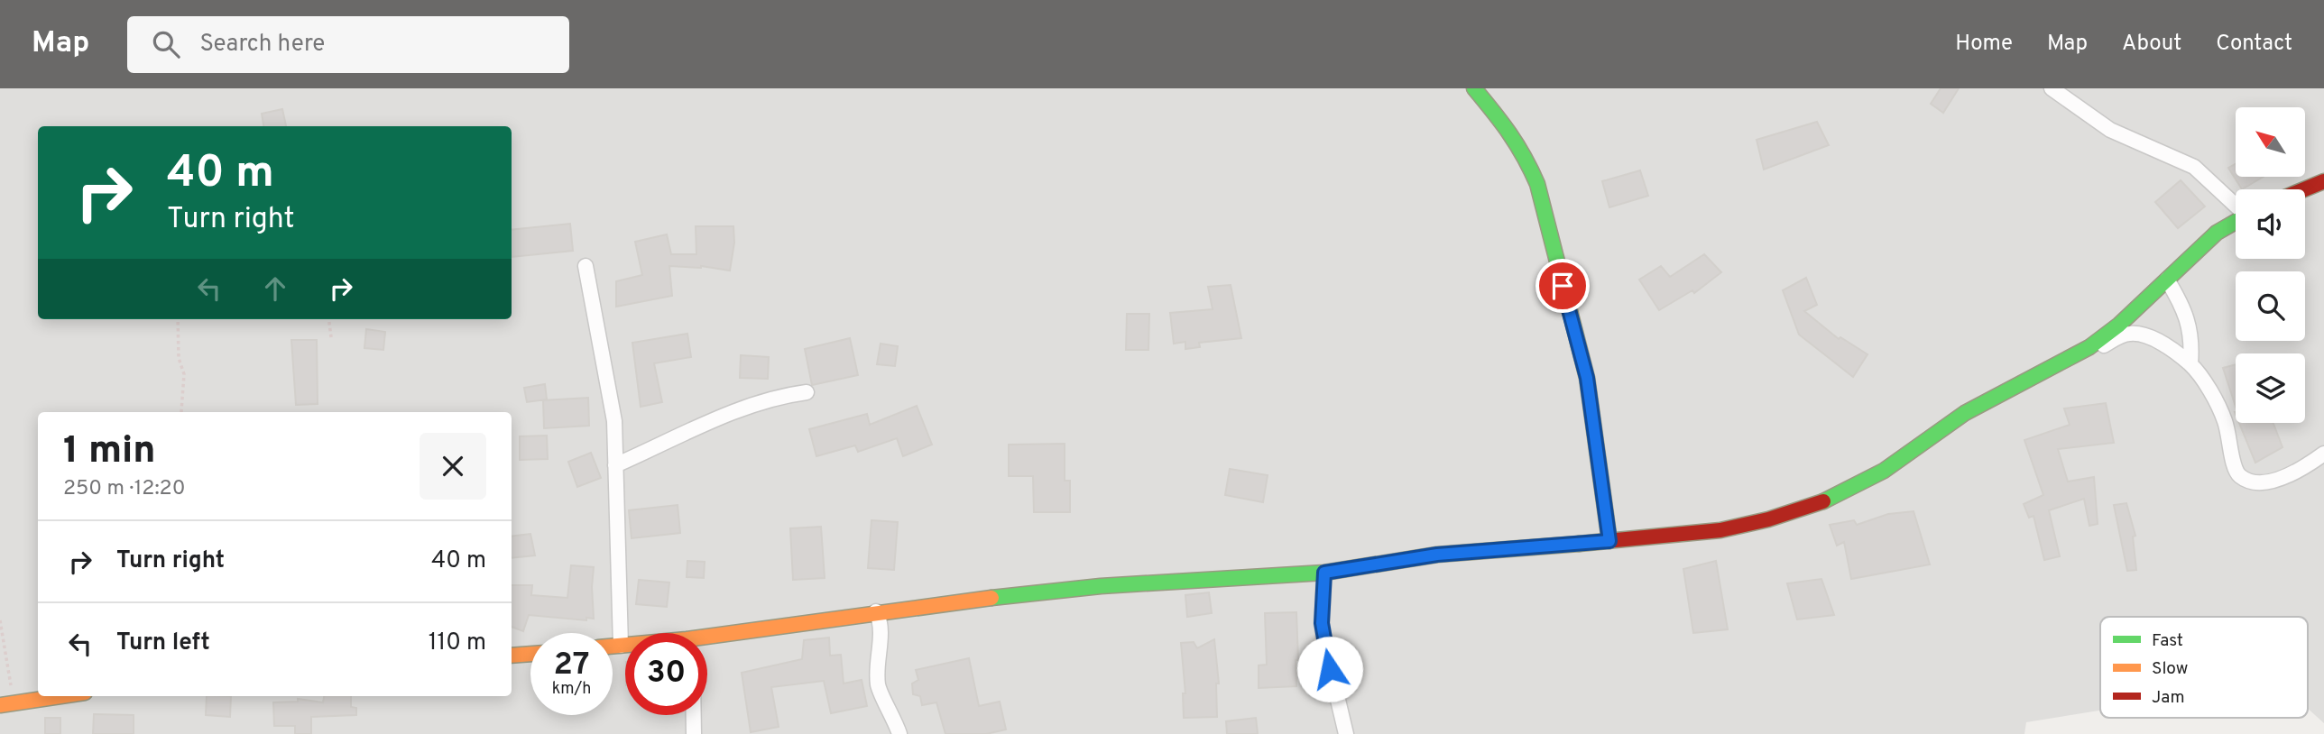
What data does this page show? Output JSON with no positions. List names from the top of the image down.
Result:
{
  "legend": ["Fast", "Slow", "Jam"],
  "north": "top left",
  "page": {
    "header": "Map",
    "search": "Search here",
    "nav": [
      "Home",
      "Map",
      "About",
      "Contact"
    ],
    "turn": ["40 m", "Turn right"],
    "heading": ["1 min", "250 m · 12:20"],
    "list": [
      {
        "name": "Turn right",
        "value": "40 m"
      },
      {
        "name": "Turn left",
        "value": "110 m"
      }
    ],
    "speed": "27 km/h",
    "limit": "30"
  }
}
